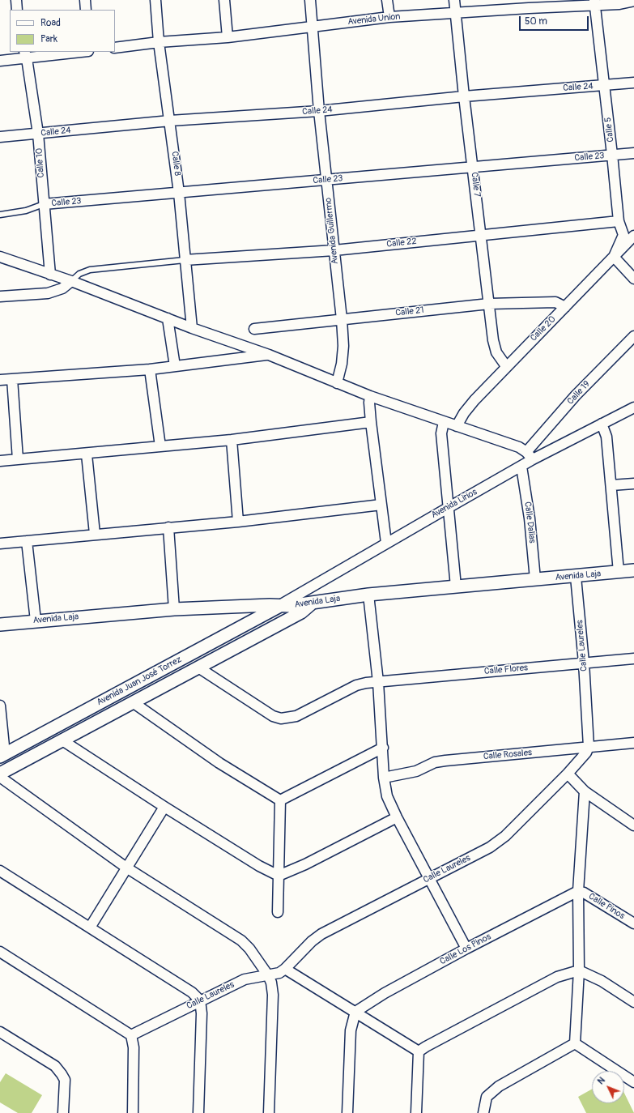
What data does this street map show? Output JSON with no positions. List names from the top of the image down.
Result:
{
  "streets": {
    "street": [
      "Avenida Union",
      "Calle 24",
      "Calle 5",
      "Calle 23",
      "Calle 10",
      "Calle 8",
      "Calle 7",
      "Avenida Guillermo",
      "Calle 22",
      "Calle 21",
      "Calle 20",
      "Calle 19",
      "Avenida Lirios",
      "Calle Dalias",
      "Avenida Laja",
      "Calle Laureles",
      "Calle Flores",
      "Avenida Juan José Torrez",
      "Calle Rosales",
      "Calle Pinos",
      "Calle Los Pinos"
    ]
  },
  "crossings": [
    ["Avenida Union", "Calle 5"],
    ["Avenida Union", "Calle 8"],
    ["Avenida Union", "Calle 7"],
    ["Avenida Union", "Avenida Guillermo"],
    ["Calle 24", "Calle 5"],
    ["Calle 24", "Calle 10"],
    ["Calle 24", "Calle 8"],
    ["Calle 24", "Calle 7"],
    ["Calle 24", "Avenida Guillermo"],
    ["Calle 5", "Calle 23"],
    ["Calle 5", "Calle 22"],
    ["Calle 5", "Calle 20"],
    ["Calle 23", "Calle 10"],
    ["Calle 23", "Calle 8"],
    ["Calle 23", "Calle 7"],
    ["Calle 23", "Avenida Guillermo"],
    ["Calle 8", "Calle 22"],
    ["Calle 7", "Calle 22"],
    ["Calle 7", "Calle 21"],
    ["Calle 7", "Calle 20"],
    ["Avenida Guillermo", "Calle 22"],
    ["Avenida Guillermo", "Calle 21"],
    ["Calle 21", "Calle 20"],
    ["Avenida Lirios", "Calle Dalias"],
    ["Avenida Lirios", "Avenida Laja"],
    ["Avenida Lirios", "Avenida Juan José Torrez"],
    ["Calle Dalias", "Avenida Laja"],
    ["Avenida Laja", "Calle Laureles"],
    ["Avenida Laja", "Avenida Juan José Torrez"],
    ["Calle Laureles", "Calle Flores"],
    ["Calle Laureles", "Calle Rosales"],
    ["Calle Pinos", "Calle Los Pinos"]
  ],
  "legend": ["Road", "Park"],
  "scale_bar": "50 m",
  "north": "top left"
}
